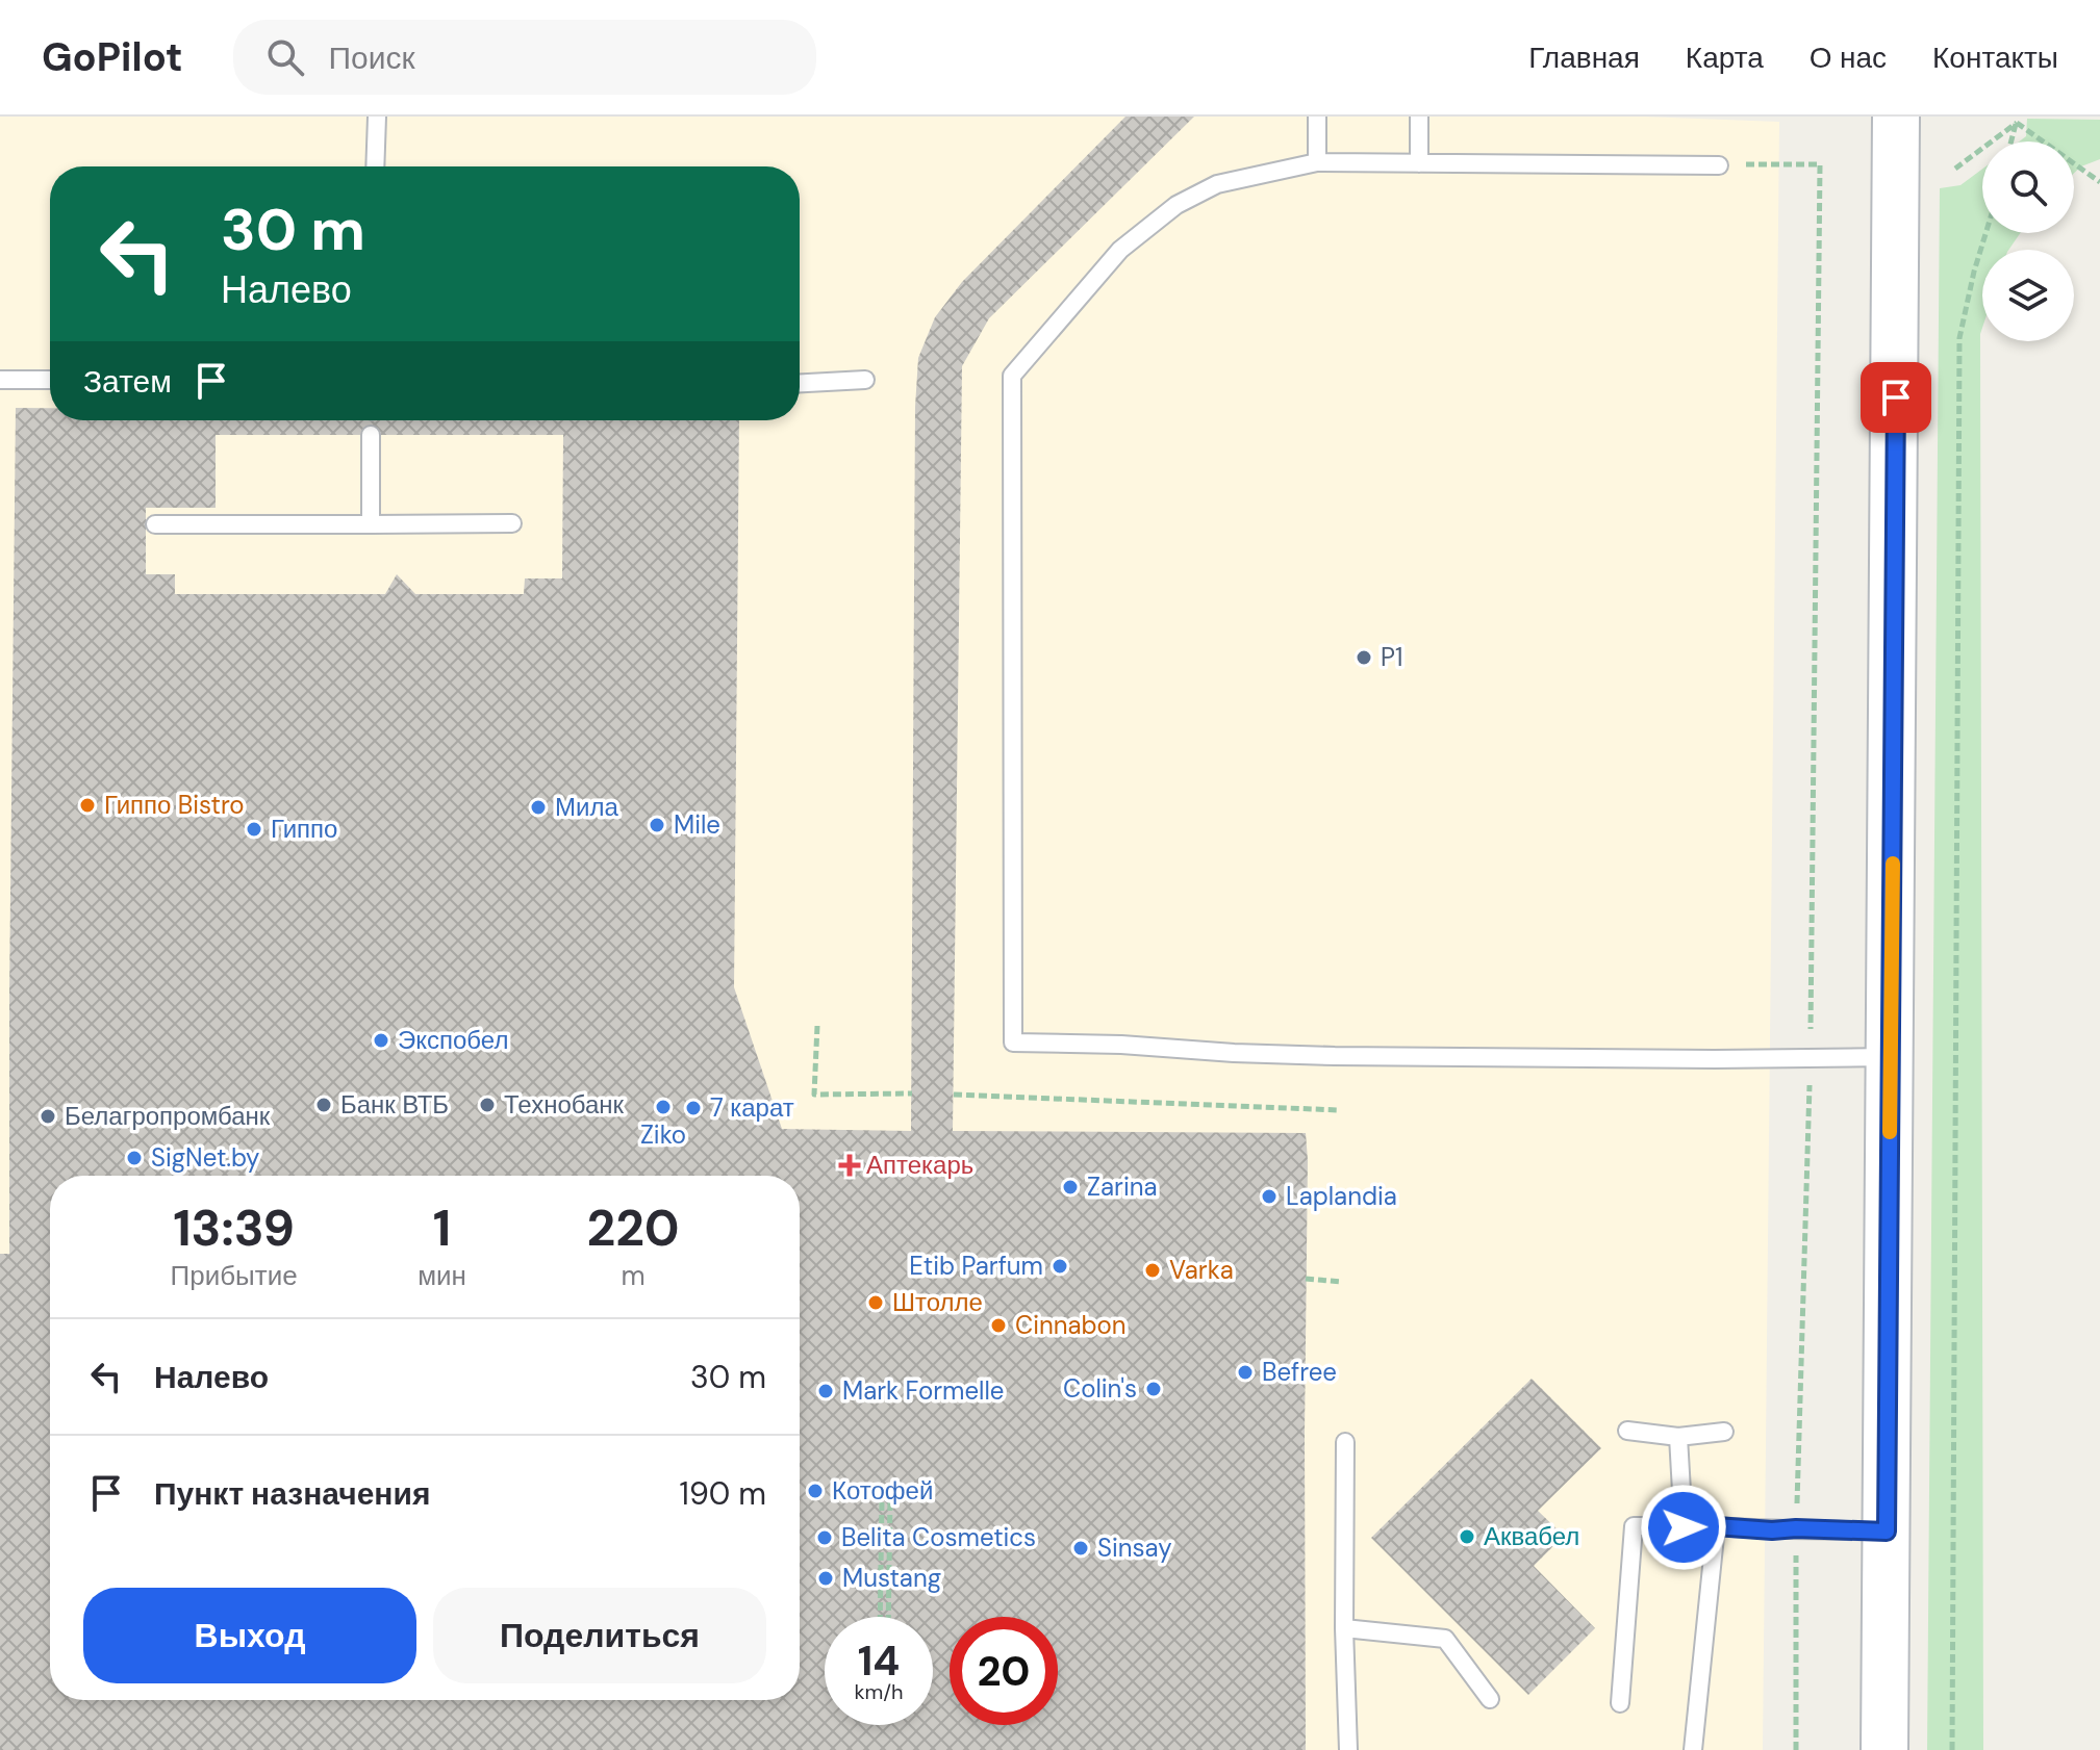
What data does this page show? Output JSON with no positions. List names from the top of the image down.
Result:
{
  "places": {
    "other": [
      "P1",
      "Гиппо Bistro",
      "Мила",
      "Mile",
      "Гиппо",
      "Экспобел",
      "Банк ВТБ",
      "Технобанк",
      "Ziko",
      "7 карат",
      "Белагропромбанк",
      "SigNet.by",
      "Zarina",
      "Laplandia",
      "Etib Parfum",
      "Varka",
      "Штолле",
      "Cinnabon",
      "Befree",
      "Colin's",
      "Mark Formelle",
      "Котофей",
      "Аквабел",
      "Belita Cosmetics",
      "Sinsay",
      "Mustang"
    ],
    "health": ["Аптекарь"]
  },
  "page": {
    "header": "GoPilot",
    "search": "Поиск",
    "nav": [
      "Главная",
      "Карта",
      "О нас",
      "Контакты"
    ],
    "turn": ["30 m", "Налево"],
    "then": "Затем",
    "eta": [
      "13:39",
      "Прибытие",
      "1",
      "мин",
      "220",
      "m"
    ],
    "list": [
      {
        "name": "Налево",
        "value": "30 m"
      },
      {
        "name": "Пункт назначения",
        "value": "190 m"
      }
    ],
    "buttons": ["Выход", "Поделиться"],
    "speed": "14 km/h",
    "limit": "20"
  }
}
